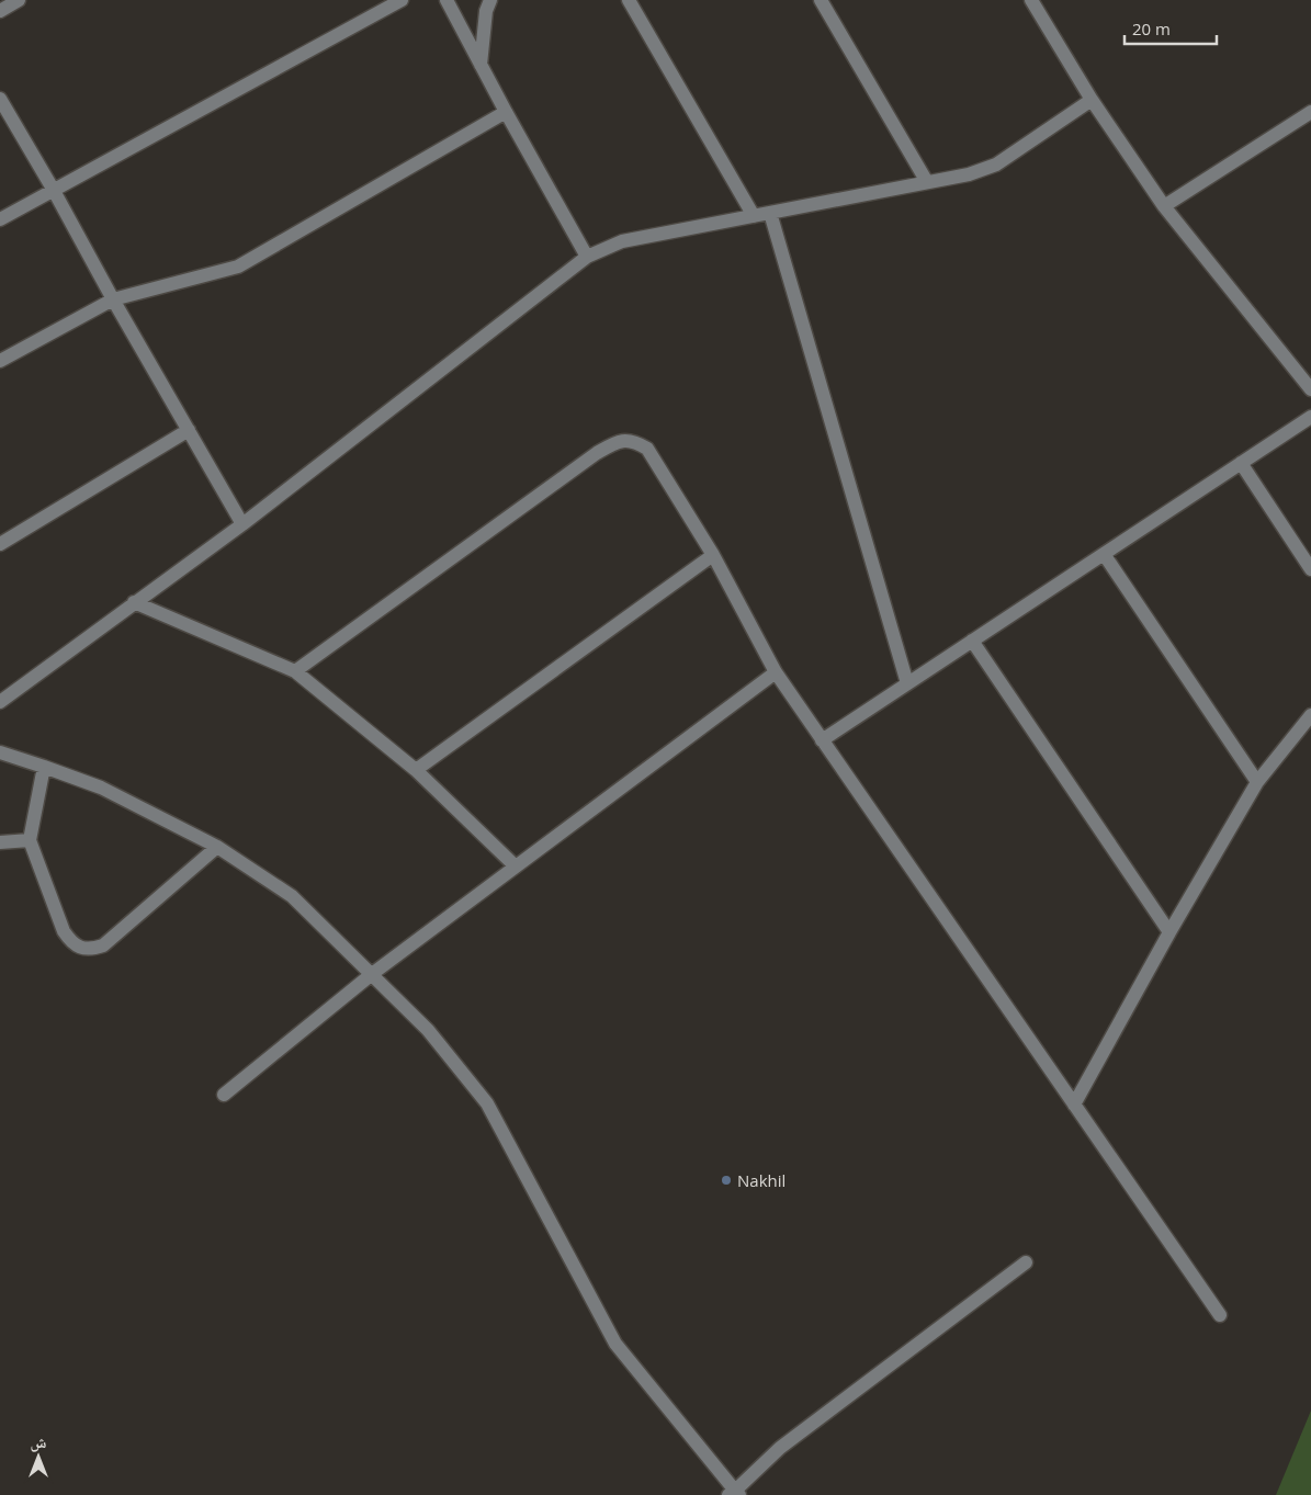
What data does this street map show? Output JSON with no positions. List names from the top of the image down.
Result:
{
  "places": ["Nakhil"],
  "scale_bar": "20 m",
  "north": "top"
}
